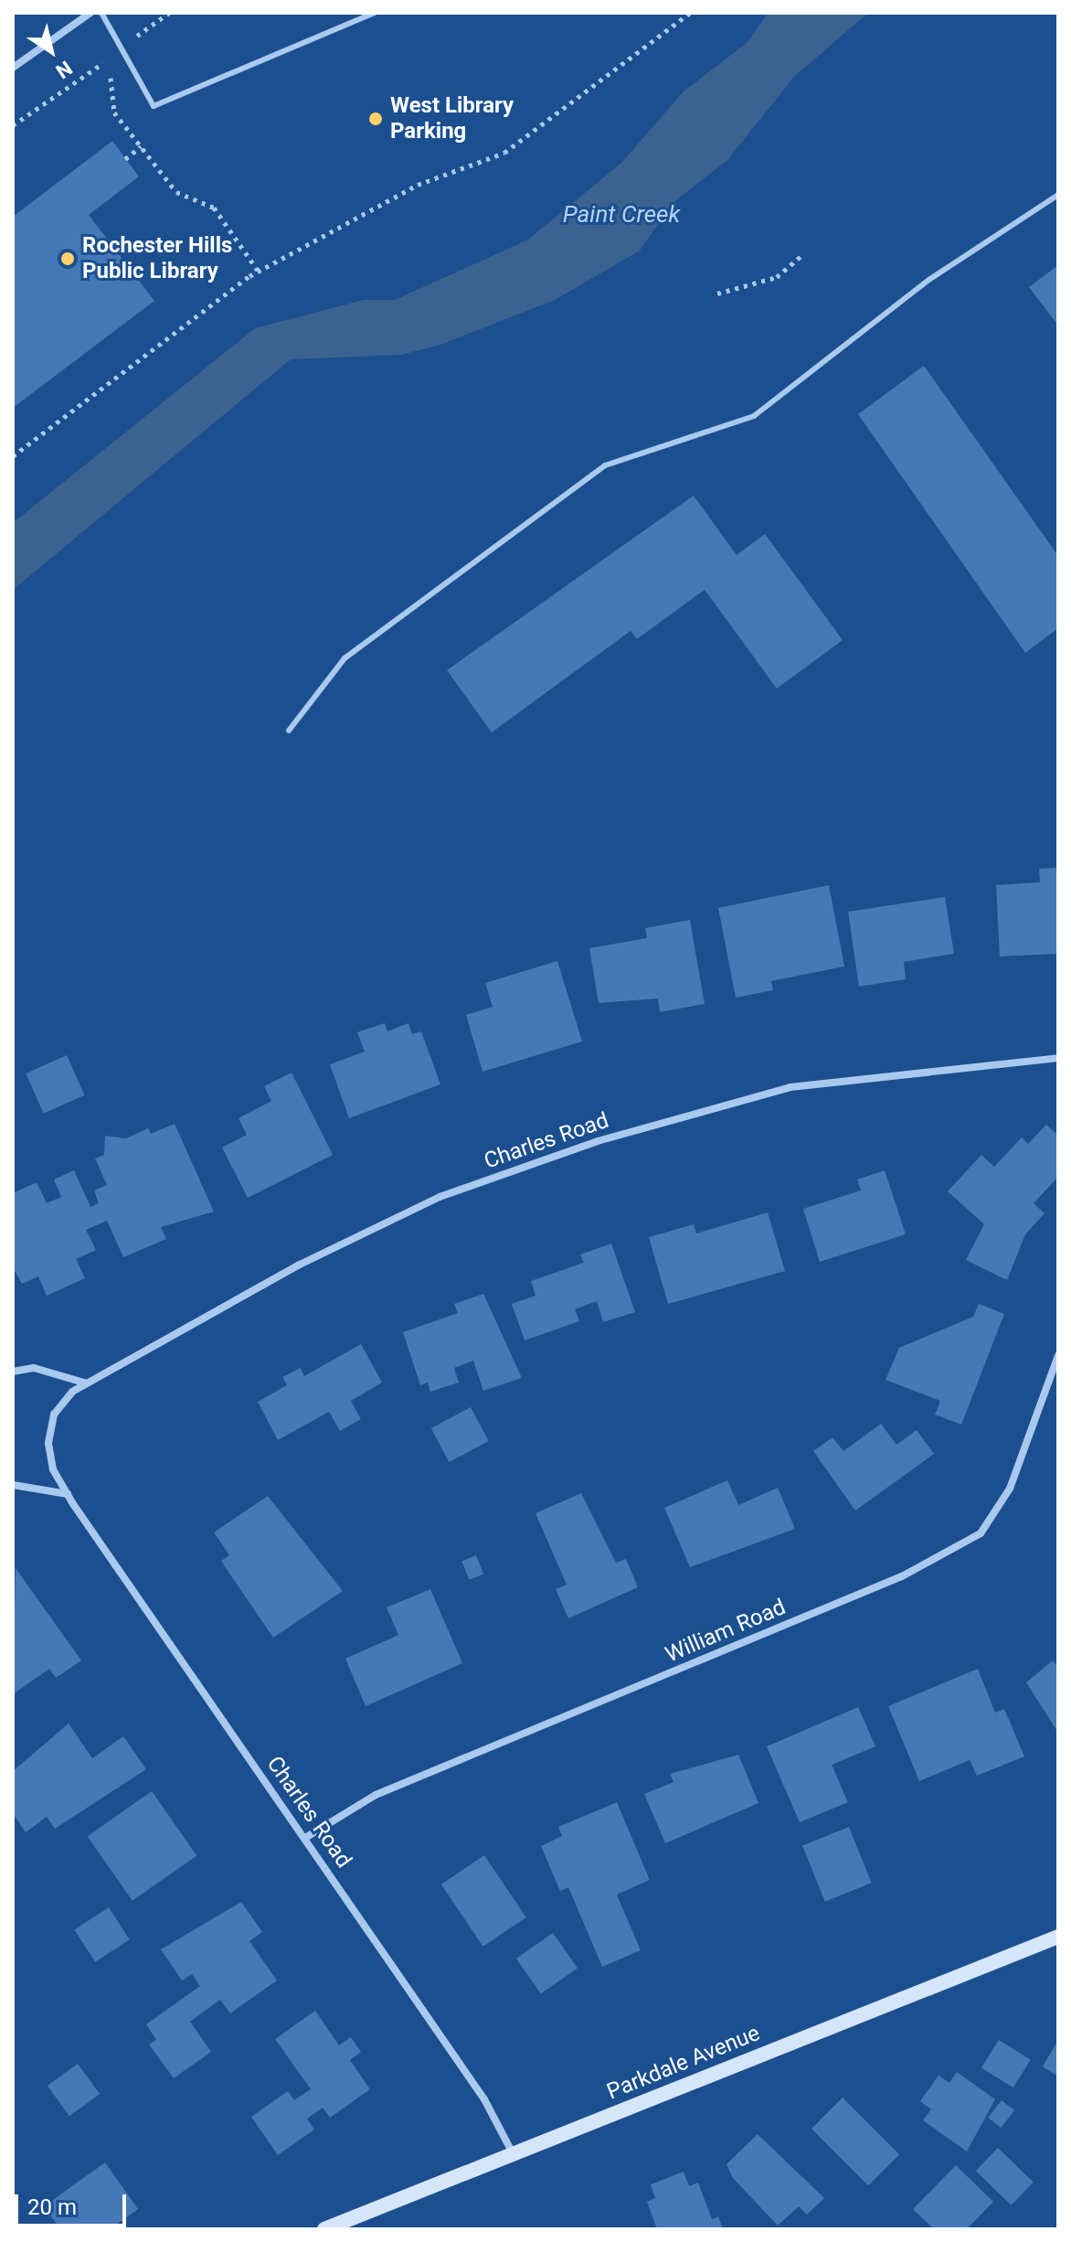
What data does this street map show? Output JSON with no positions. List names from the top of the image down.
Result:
{
  "streets": {
    "main road": ["Parkdale Avenue"],
    "street": ["Charles Road", "William Road"]
  },
  "crossings": [
    ["Charles Road", "William Road"],
    ["Charles Road", "Parkdale Avenue"]
  ],
  "water": ["Paint Creek"],
  "places": ["West Library Parking", "Rochester Hills Public Library"],
  "scale_bar": "20 m",
  "north": "bottom right"
}
